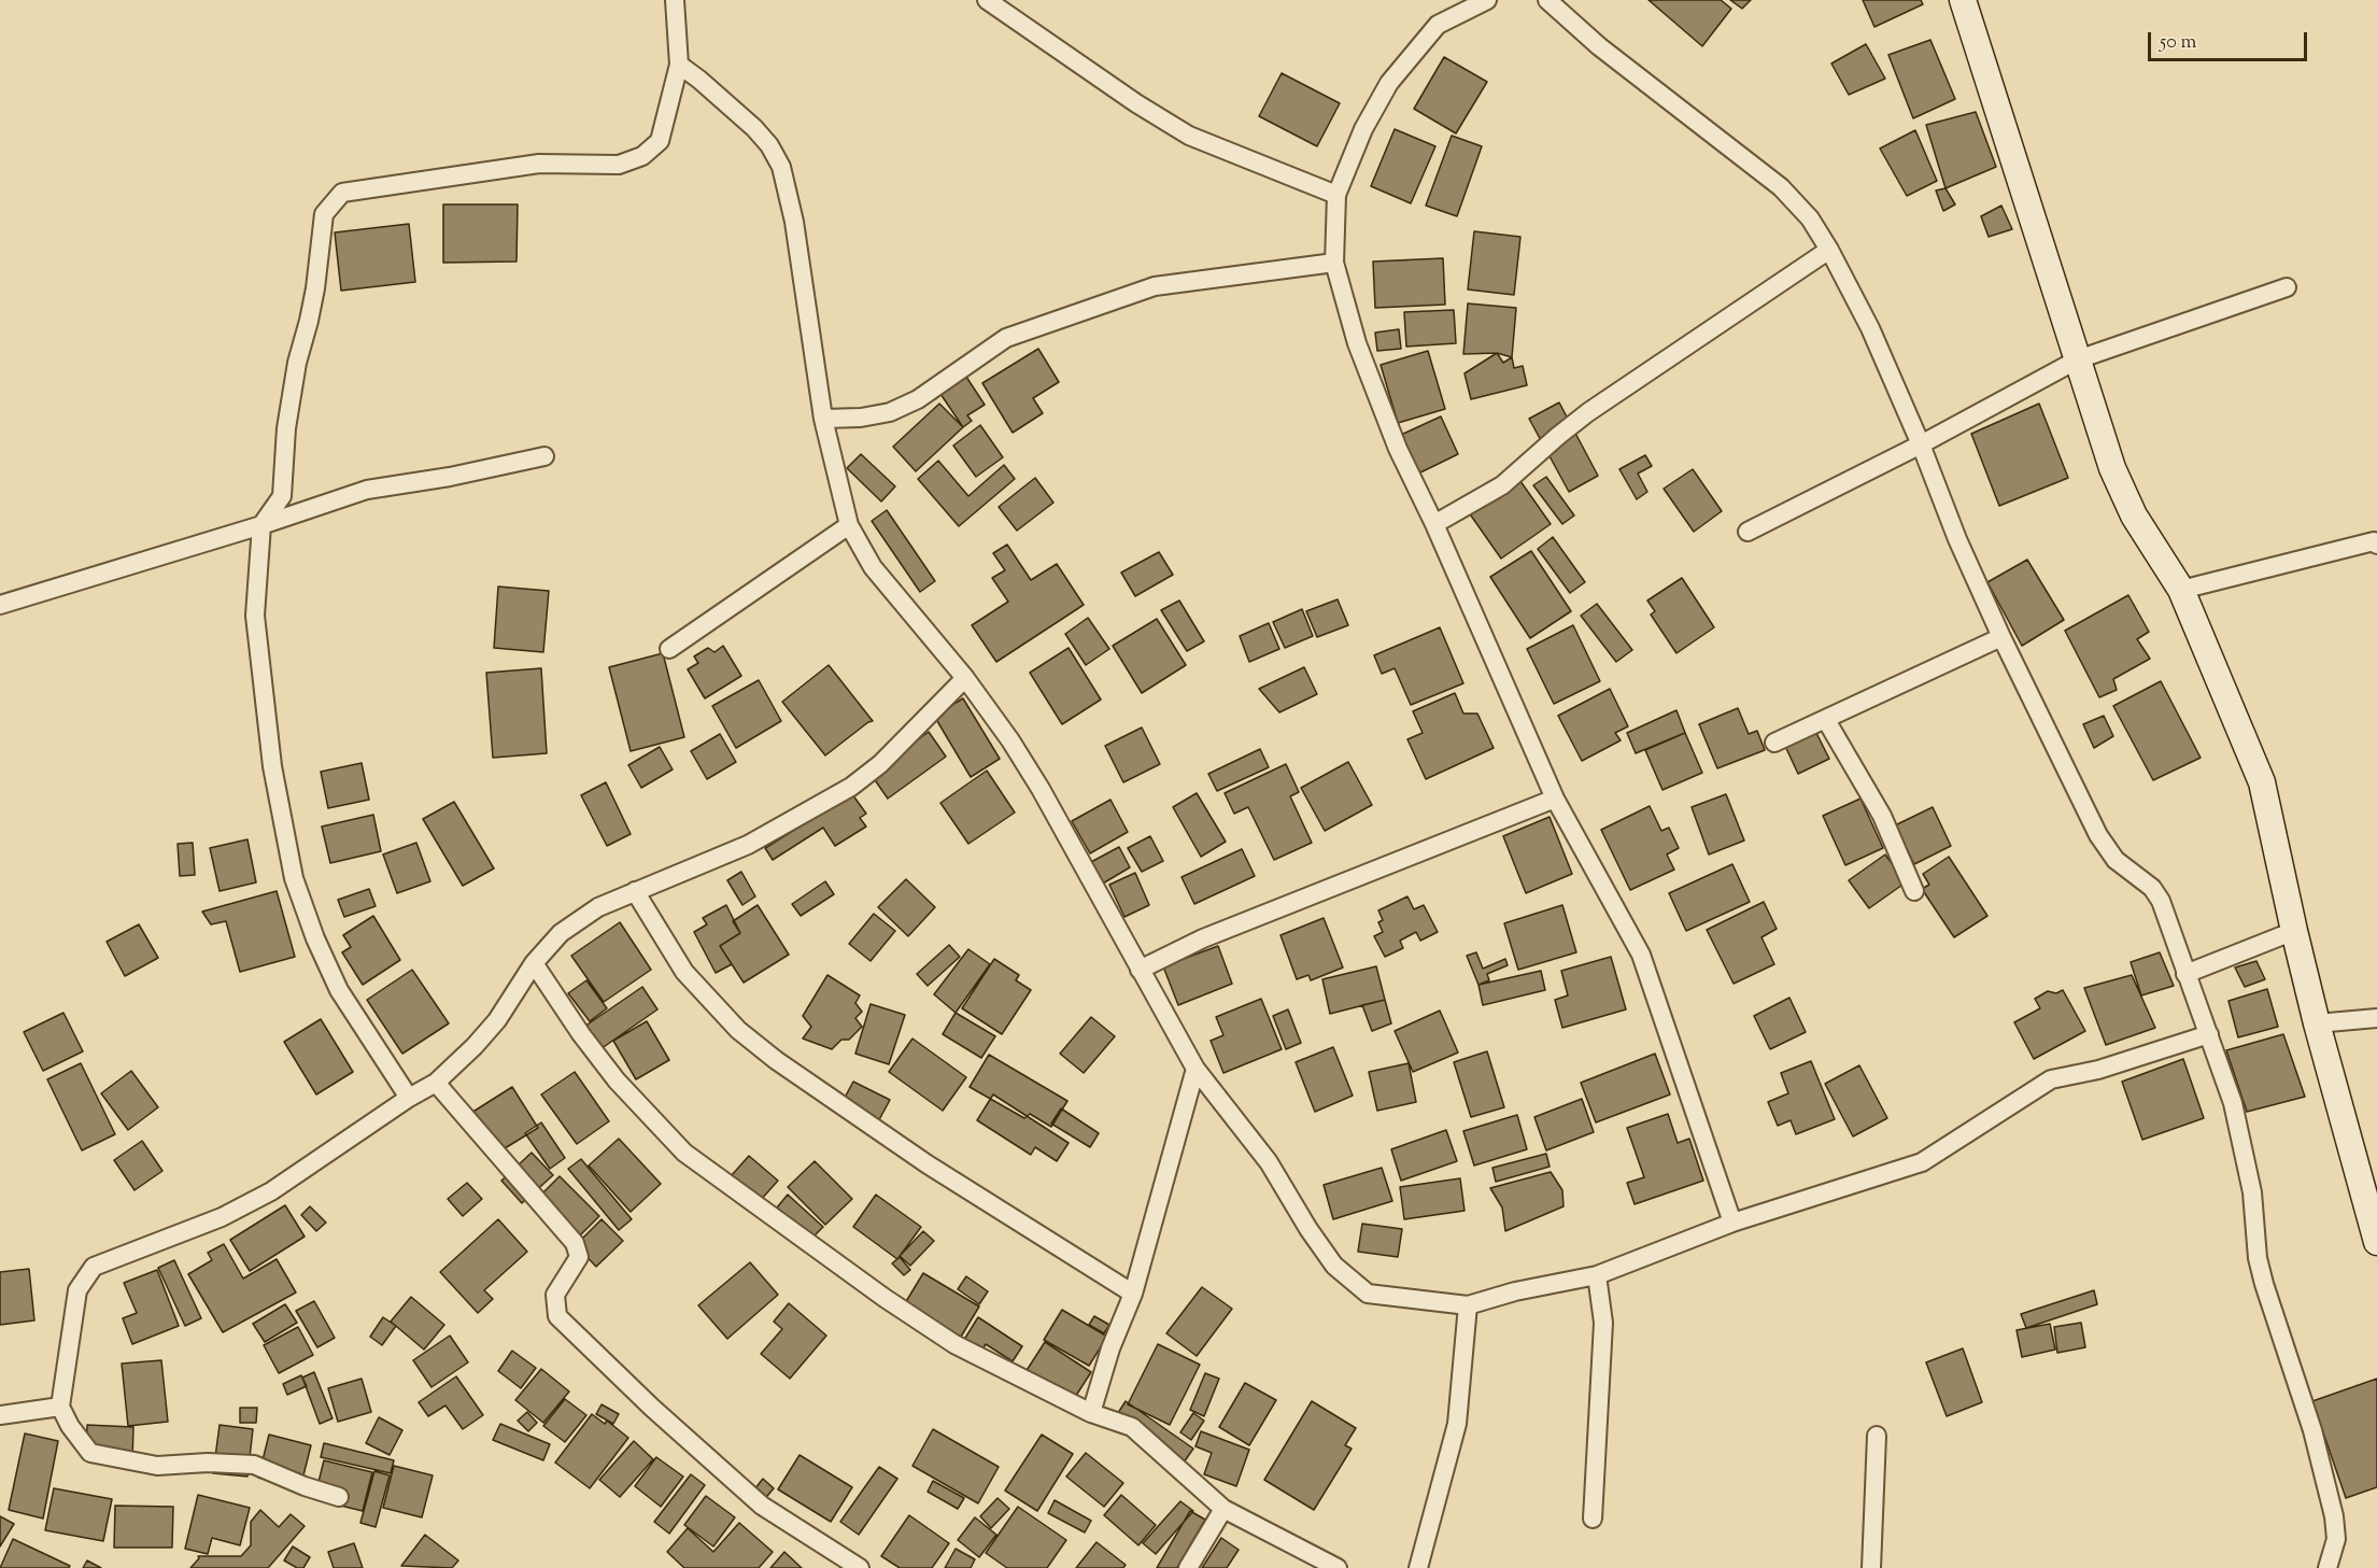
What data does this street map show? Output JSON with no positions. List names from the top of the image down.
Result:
{
  "scale_bar": "50 m"
}
